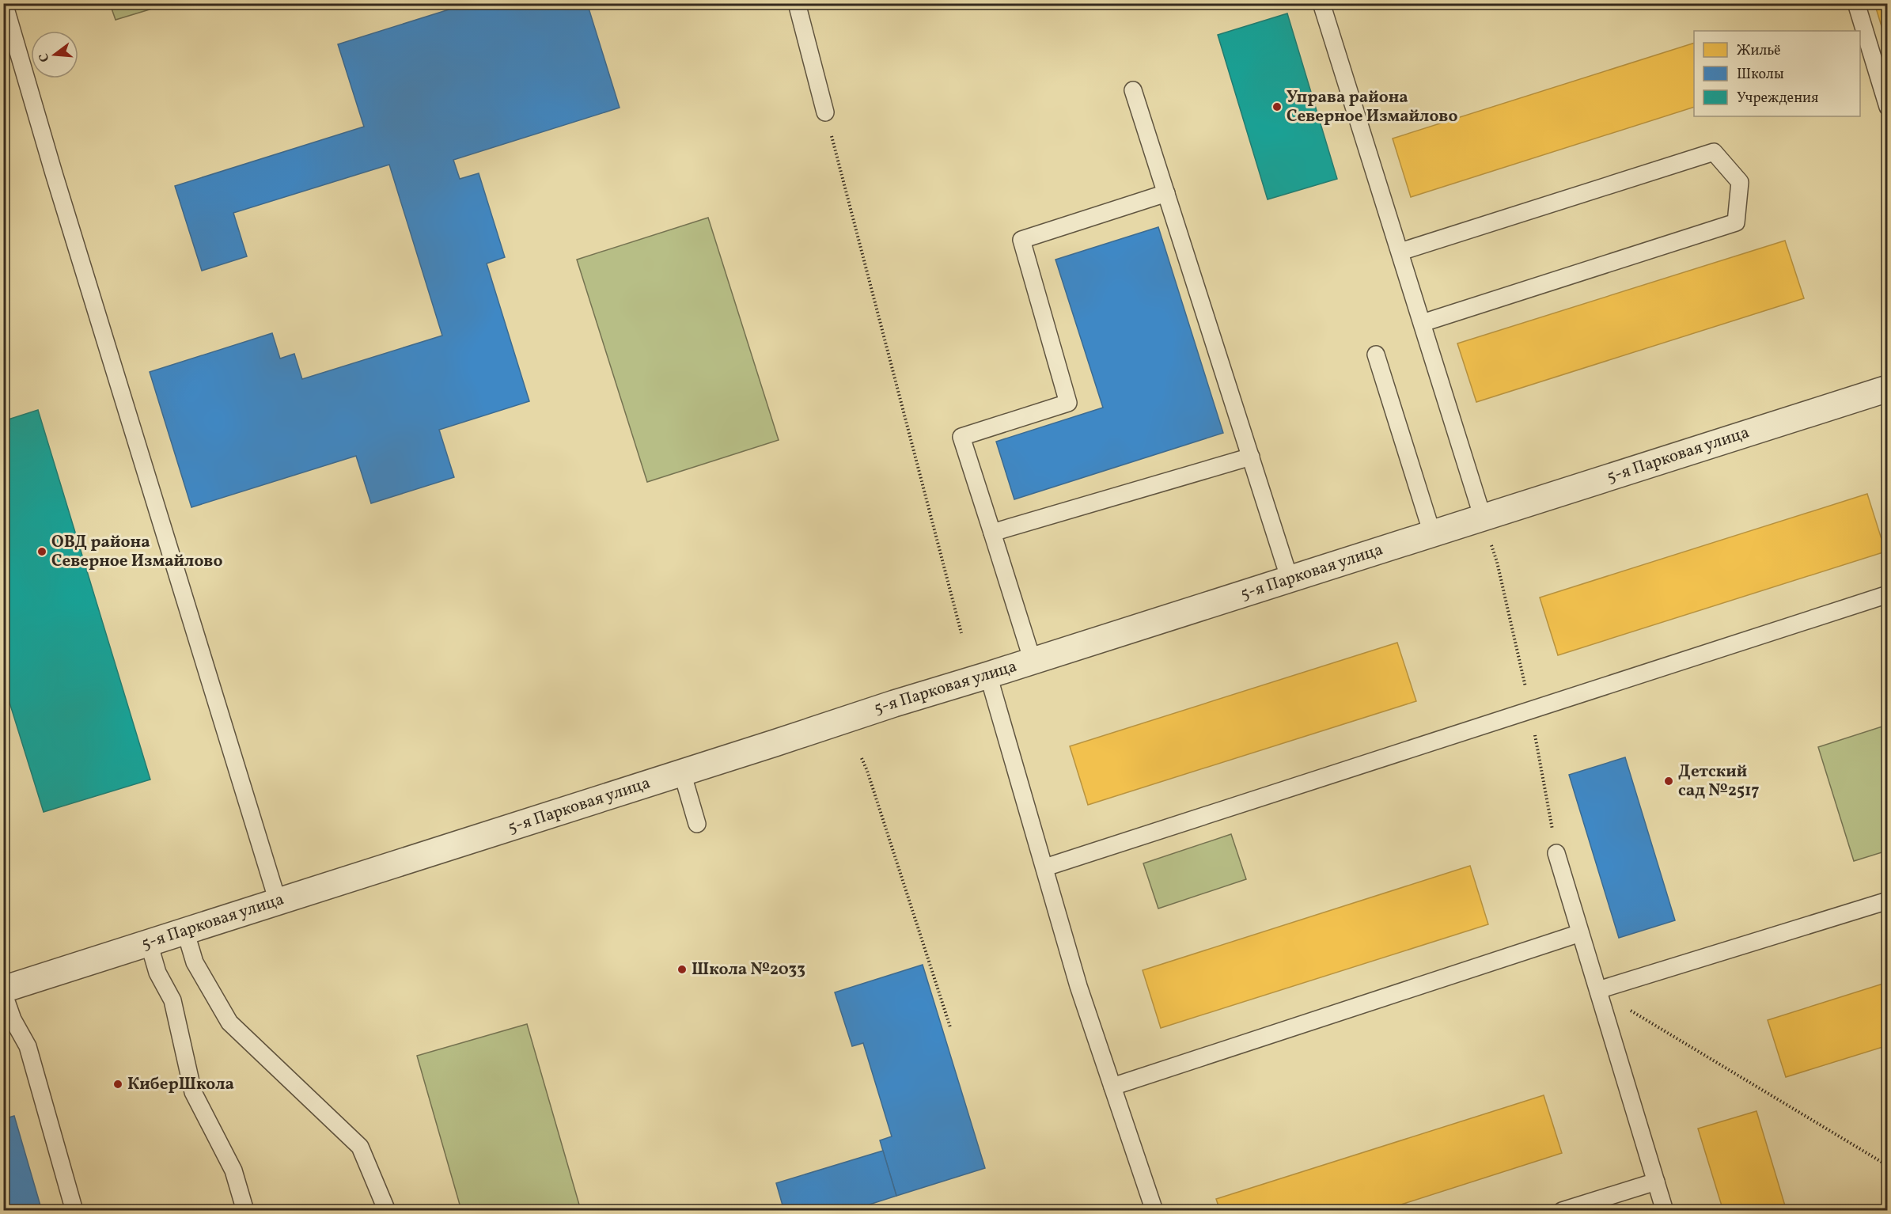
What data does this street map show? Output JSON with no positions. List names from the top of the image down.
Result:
{
  "streets": {
    "street": ["5-я Парковая улица"]
  },
  "places": [
    "Управа района Северное Измайлово",
    "ОВД района Северное Измайлово",
    "Детский сад №2517",
    "Школа №2033",
    "КиберШкола"
  ],
  "legend": ["Жильё", "Школы", "Учреждения"],
  "north": "left"
}
